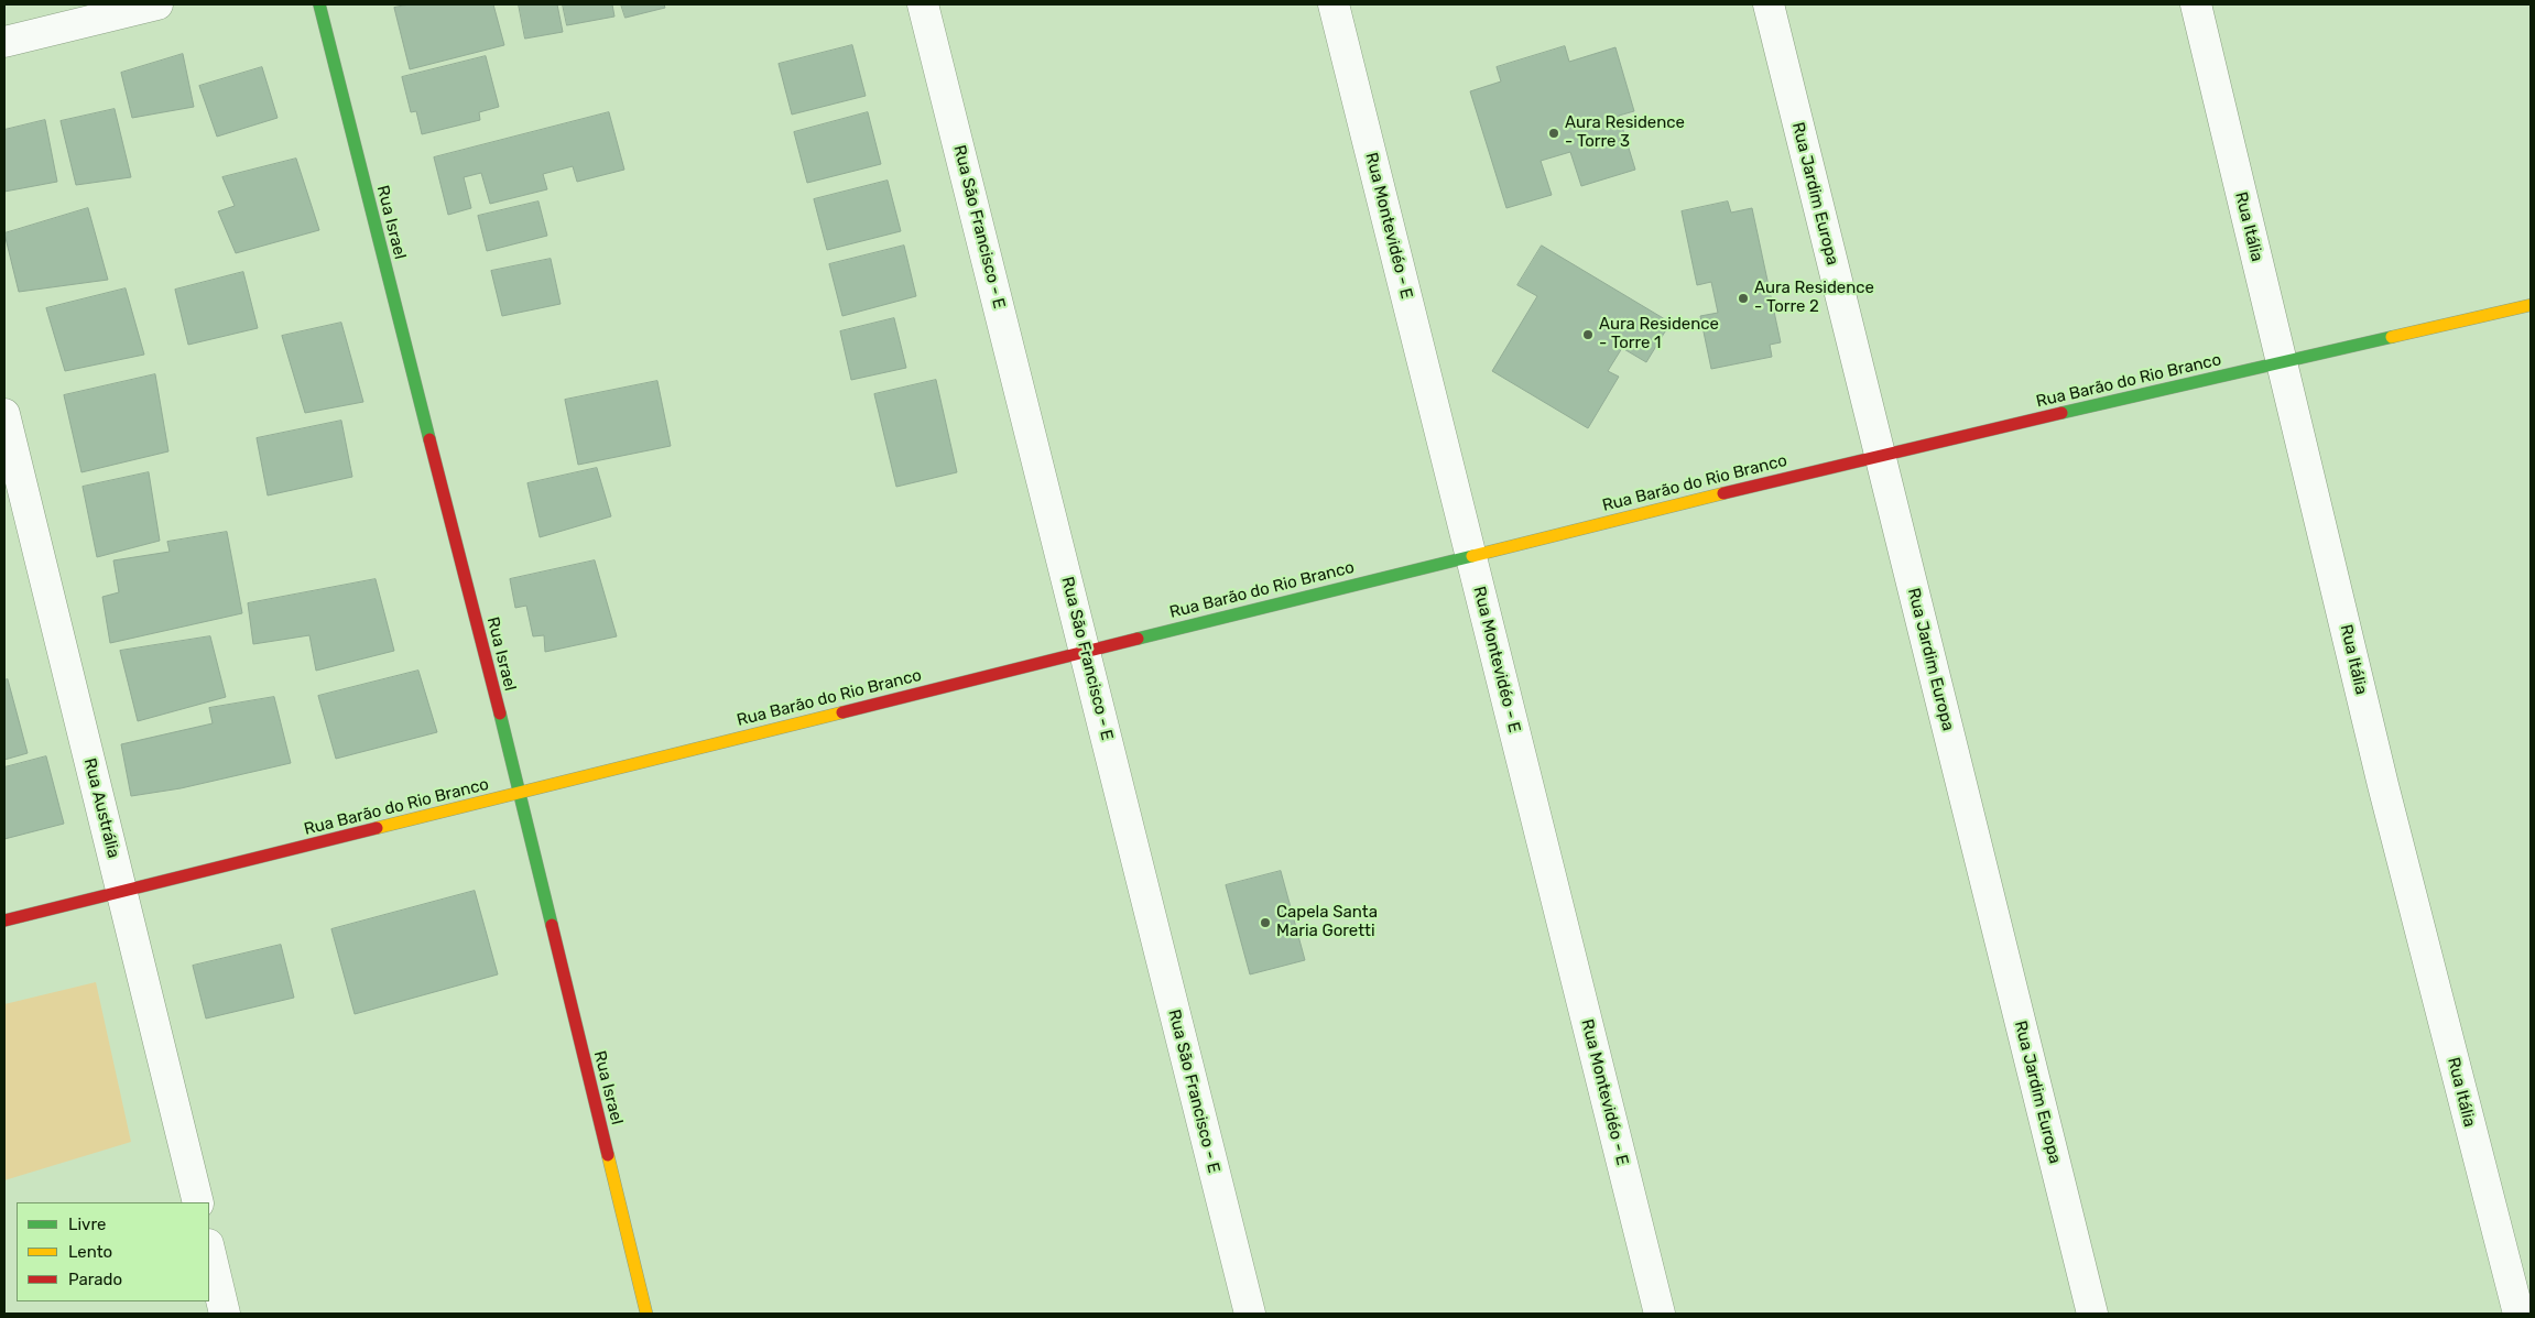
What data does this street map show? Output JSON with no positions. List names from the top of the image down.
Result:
{
  "streets": {
    "street": [
      "Rua Jardim Europa",
      "Rua Israel",
      "Rua Montevidéo - E",
      "Rua São Francisco - E",
      "Rua Itália",
      "Rua Barão do Rio Branco",
      "Rua Austrália"
    ]
  },
  "crossings": [
    ["Rua Jardim Europa", "Rua Barão do Rio Branco"],
    ["Rua Israel", "Rua Barão do Rio Branco"],
    ["Rua Montevidéo - E", "Rua Barão do Rio Branco"],
    ["Rua São Francisco - E", "Rua Barão do Rio Branco"],
    ["Rua Itália", "Rua Barão do Rio Branco"],
    ["Rua Barão do Rio Branco", "Rua Austrália"]
  ],
  "places": [
    "Aura Residence - Torre 3",
    "Aura Residence - Torre 2",
    "Aura Residence - Torre 1",
    "Capela Santa Maria Goretti"
  ],
  "legend": ["Livre", "Lento", "Parado"]
}
